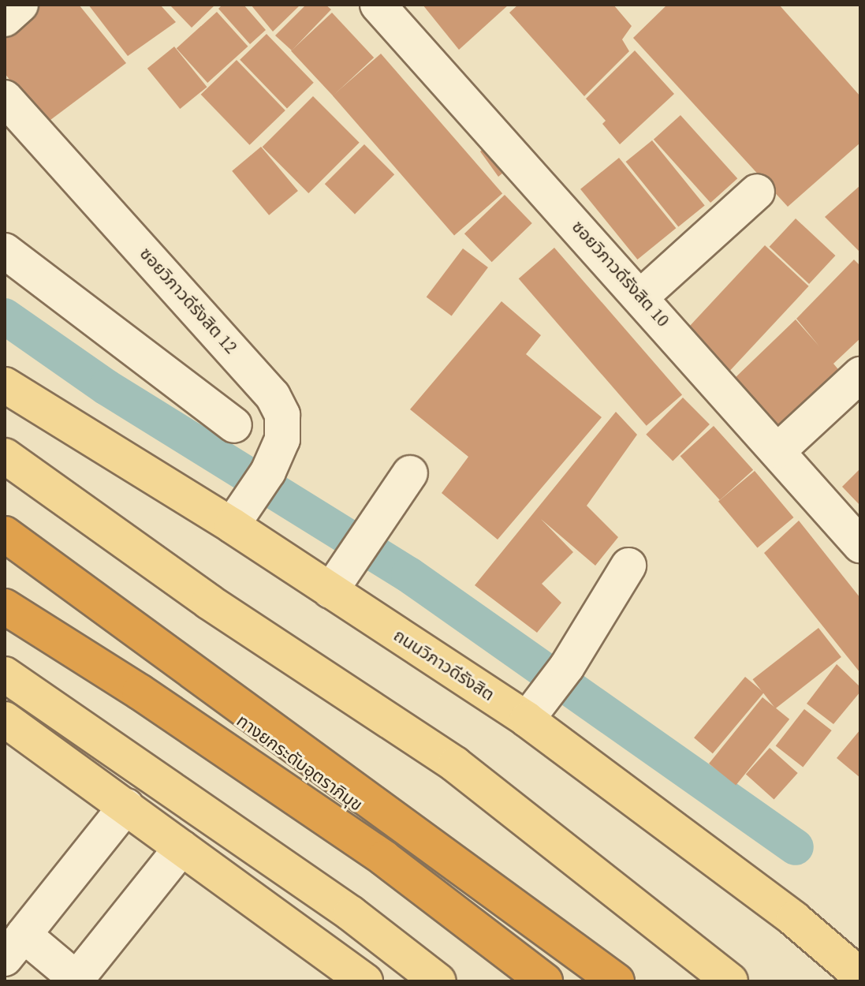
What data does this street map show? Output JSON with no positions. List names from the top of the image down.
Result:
{
  "streets": {
    "highway": ["ทางยกระดับอุตราภิมุข"],
    "main road": ["ถนนวิภาวดีรังสิต"],
    "street": ["ซอยวิภาวดีรังสิต 10", "ซอยวิภาวดีรังสิต 12"]
  },
  "crossings": [
    ["ซอยวิภาวดีรังสิต 12", "ถนนวิภาวดีรังสิต"]
  ]
}
